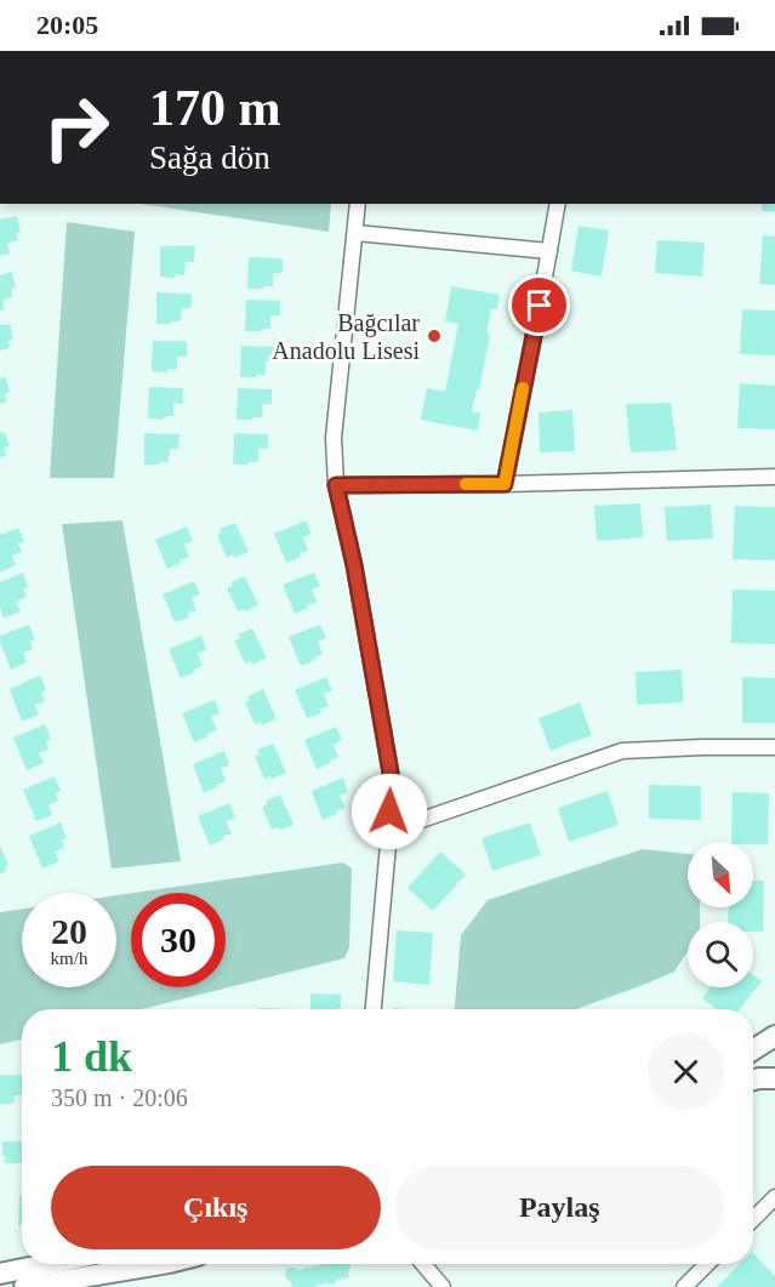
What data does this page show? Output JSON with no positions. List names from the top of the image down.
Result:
{
  "places": ["Bağcılar Anadolu Lisesi"],
  "north": "bottom right",
  "page": {
    "status": "20:05",
    "turn": ["170 m", "Sağa dön"],
    "speed": "20 km/h",
    "limit": "30",
    "heading": ["1 dk", "350 m · 20:06"],
    "buttons": ["Çıkış", "Paylaş"]
  }
}
